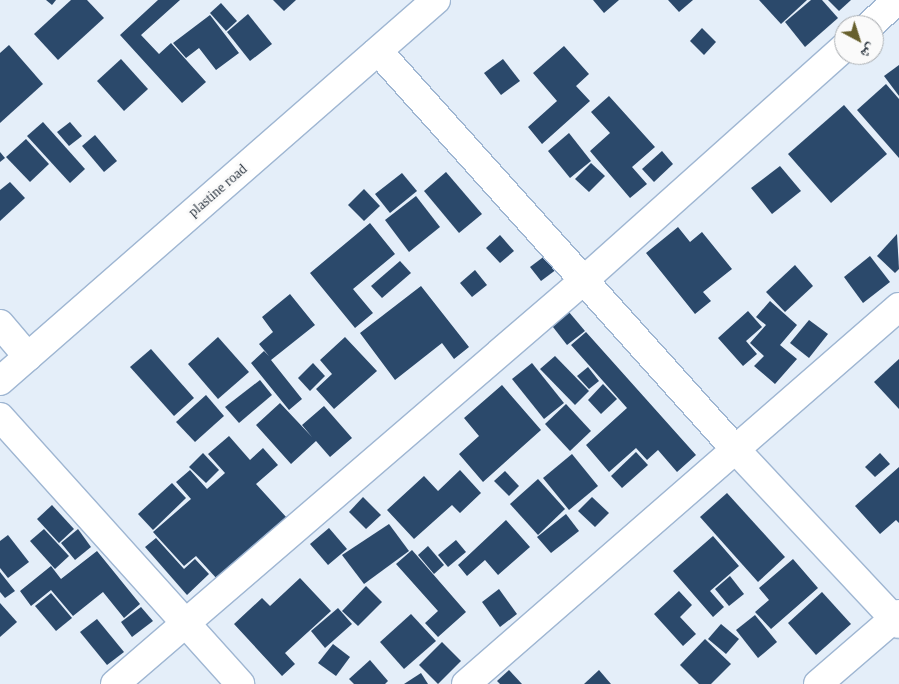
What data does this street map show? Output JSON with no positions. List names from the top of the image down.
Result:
{
  "streets": {
    "street": ["plastine road"]
  },
  "north": "bottom right"
}
